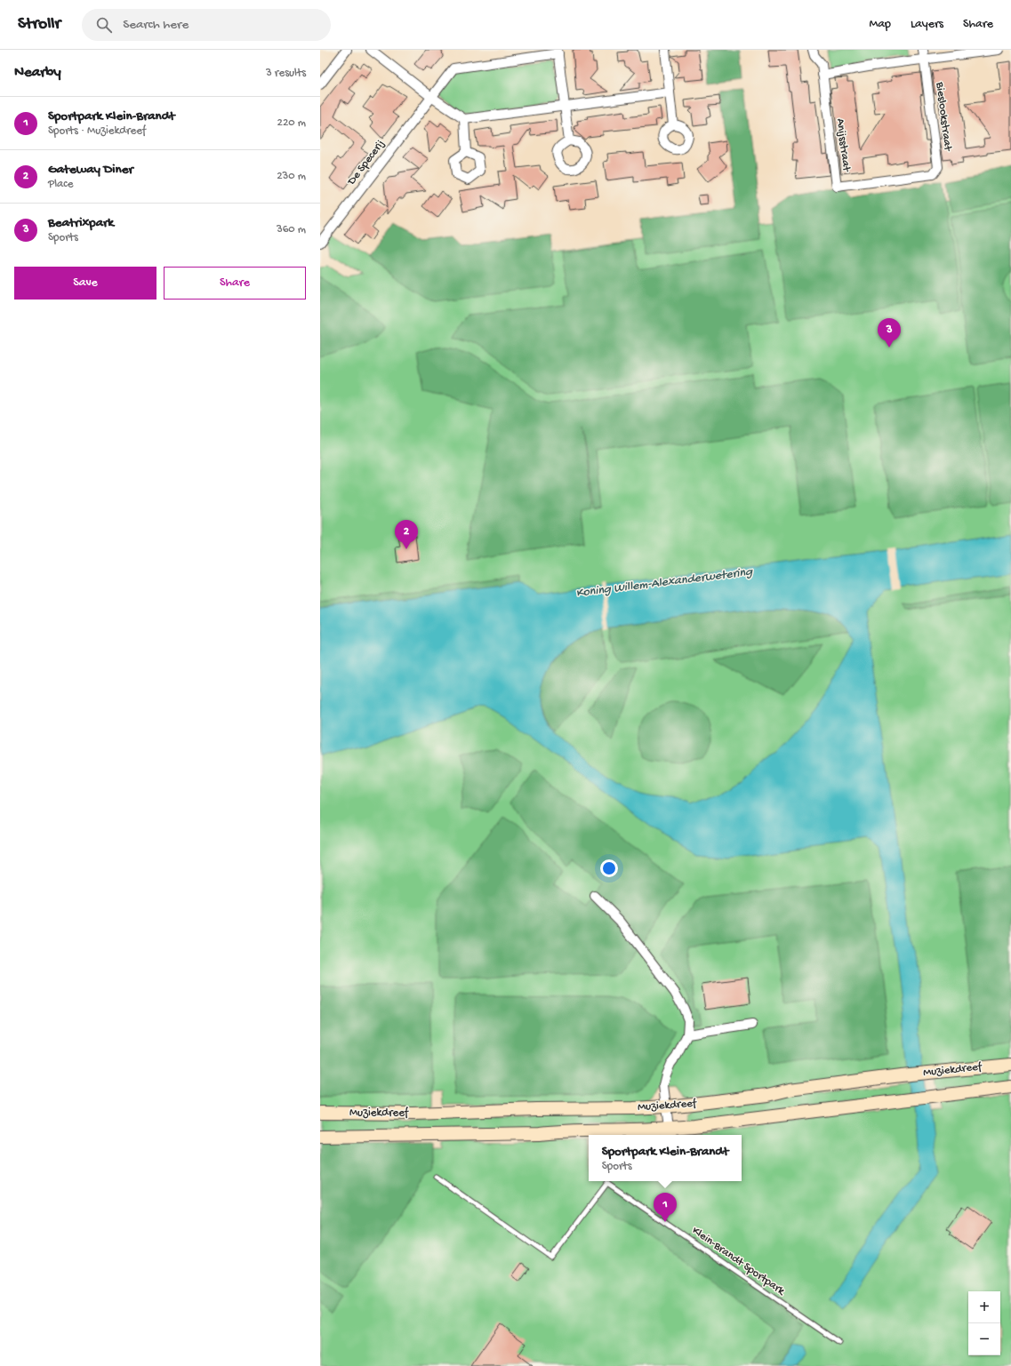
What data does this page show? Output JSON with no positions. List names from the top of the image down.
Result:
{
  "streets": {
    "main road": ["Muziekdreef"],
    "street": ["Bieslookstraat", "Anijsstraat", "De Specerij"],
    "lane": ["Klein-Brandt Sportpark"]
  },
  "crossings": [
    ["Bieslookstraat", "Anijsstraat"]
  ],
  "water": ["Koning Willem-Alexanderwetering"],
  "page": {
    "header": "Strollr",
    "search": "Search here",
    "nav": ["Map", "Layers", "Share"],
    "heading": ["Nearby", "3 results"],
    "list": [
      {
        "mark": "1",
        "name": "Sportpark Klein-Brandt",
        "note": "Sports · Muziekdreef",
        "value": "220 m"
      },
      {
        "mark": "2",
        "name": "Gateway Diner",
        "note": "Place",
        "value": "230 m"
      },
      {
        "mark": "3",
        "name": "Beatrixpark",
        "note": "Sports",
        "value": "360 m"
      }
    ],
    "buttons": ["Save", "Share"],
    "pins": ["3", "2", "1"],
    "popup": ["Sportpark Klein-Brandt", "Sports"],
    "map_buttons": ["+", "−"]
  }
}
